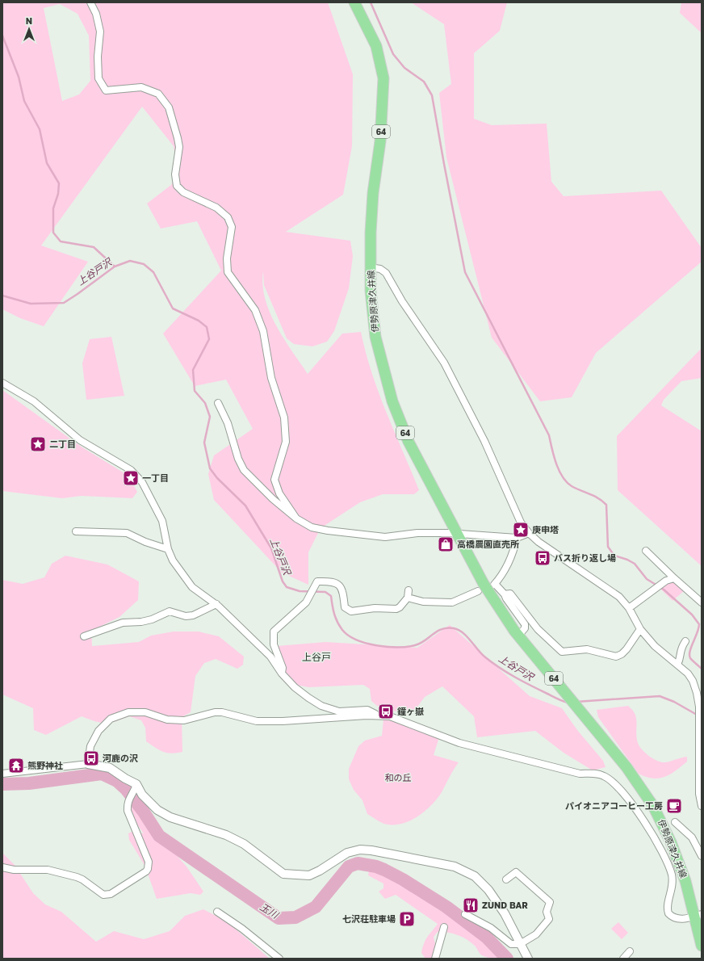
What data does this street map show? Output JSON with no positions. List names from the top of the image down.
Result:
{
  "streets": {
    "main road": ["64", "伊勢原津久井線"]
  },
  "crossings": [
    ["64", "伊勢原津久井線"]
  ],
  "districts": ["上谷戸"],
  "water": ["上谷戸沢", "玉川"],
  "parks": ["和の丘"],
  "places": {
    "place": ["二丁目", "一丁目", "庚申塔"],
    "shop": ["高橋農園直売所"],
    "bus stop": ["バス折り返し場", "鐘ヶ嶽", "河鹿の沢"],
    "temple": ["熊野神社"],
    "cafe": ["パイオニアコーヒー工房"],
    "restaurant": ["ZUND BAR"],
    "parking": ["七沢荘駐車場"]
  },
  "north": "top"
}
